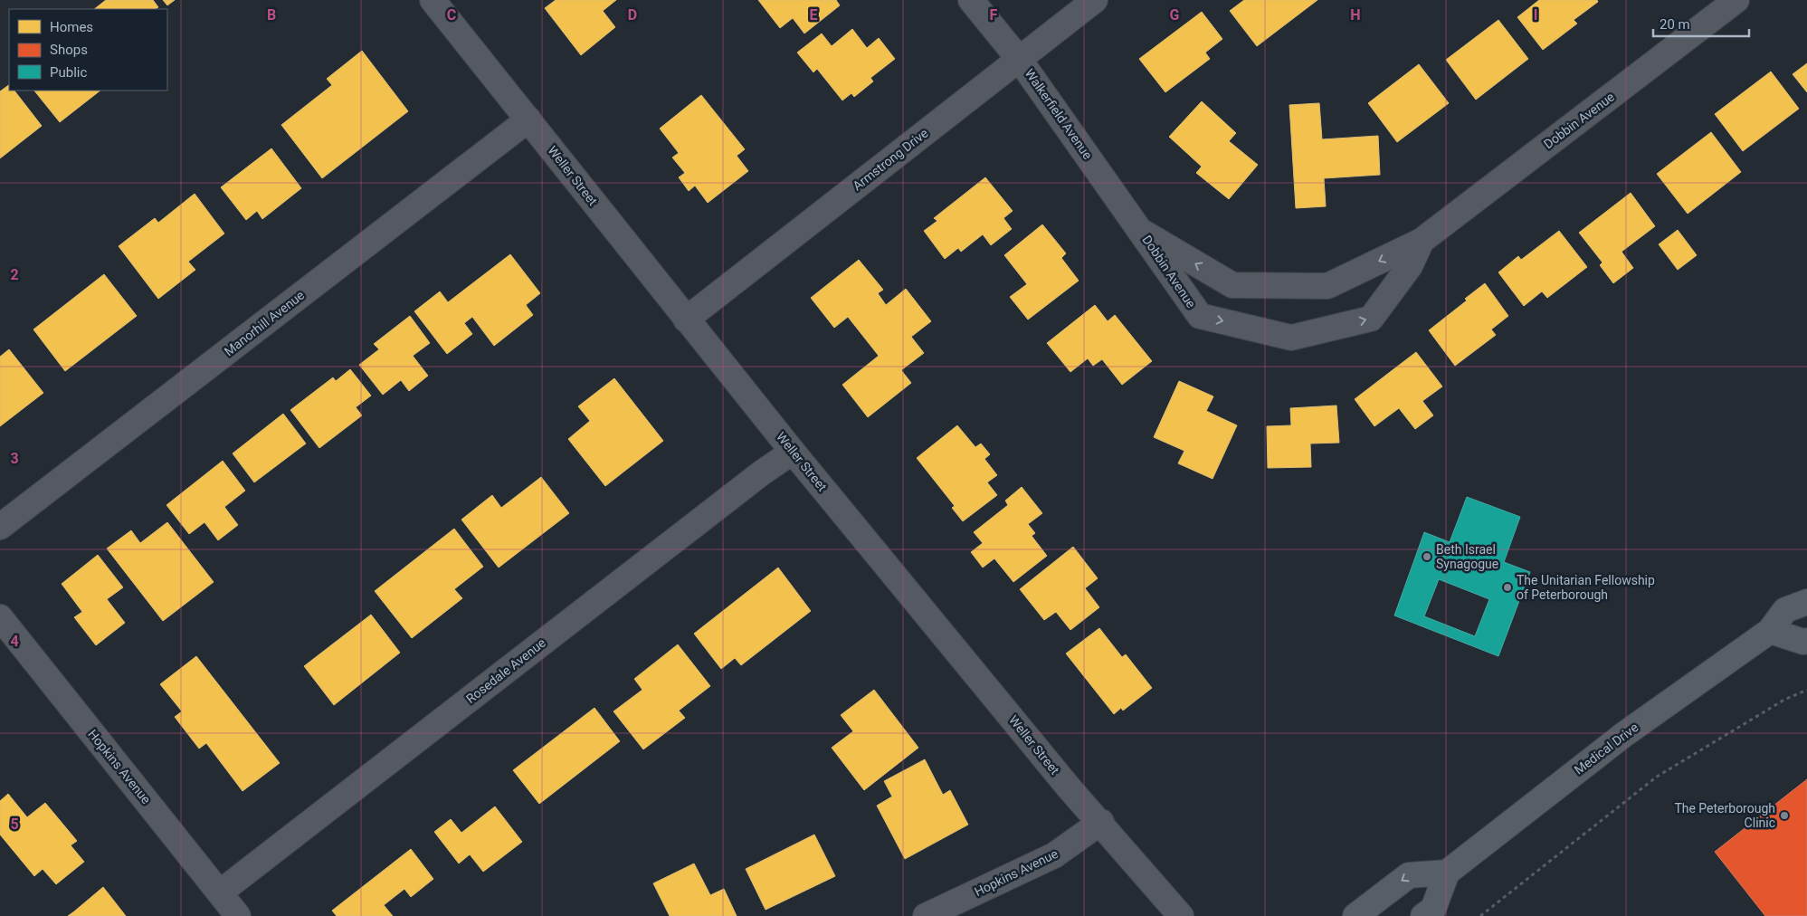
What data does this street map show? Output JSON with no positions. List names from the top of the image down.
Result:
{
  "streets": {
    "main road": ["Medical Drive"],
    "street": [
      "Walkerfield Avenue",
      "Dobbin Avenue",
      "Armstrong Drive",
      "Weller Street",
      "Manorhill Avenue",
      "Rosedale Avenue",
      "Hopkins Avenue"
    ]
  },
  "crossings": [
    ["Walkerfield Avenue", "Dobbin Avenue"],
    ["Walkerfield Avenue", "Armstrong Drive"],
    ["Armstrong Drive", "Weller Street"],
    ["Weller Street", "Manorhill Avenue"],
    ["Weller Street", "Rosedale Avenue"],
    ["Weller Street", "Hopkins Avenue"],
    ["Rosedale Avenue", "Hopkins Avenue"]
  ],
  "places": ["Beth Israel Synagogue", "The Unitarian Fellowship of Peterborough", "The Peterborough Clinic"],
  "legend": ["Homes", "Shops", "Public"],
  "scale_bar": "20 m",
  "grid": {
    "columns": [
      "B",
      "C",
      "D",
      "E",
      "F",
      "G",
      "H",
      "I"
    ],
    "rows": [
      "2",
      "3",
      "4",
      "5"
    ]
  }
}
